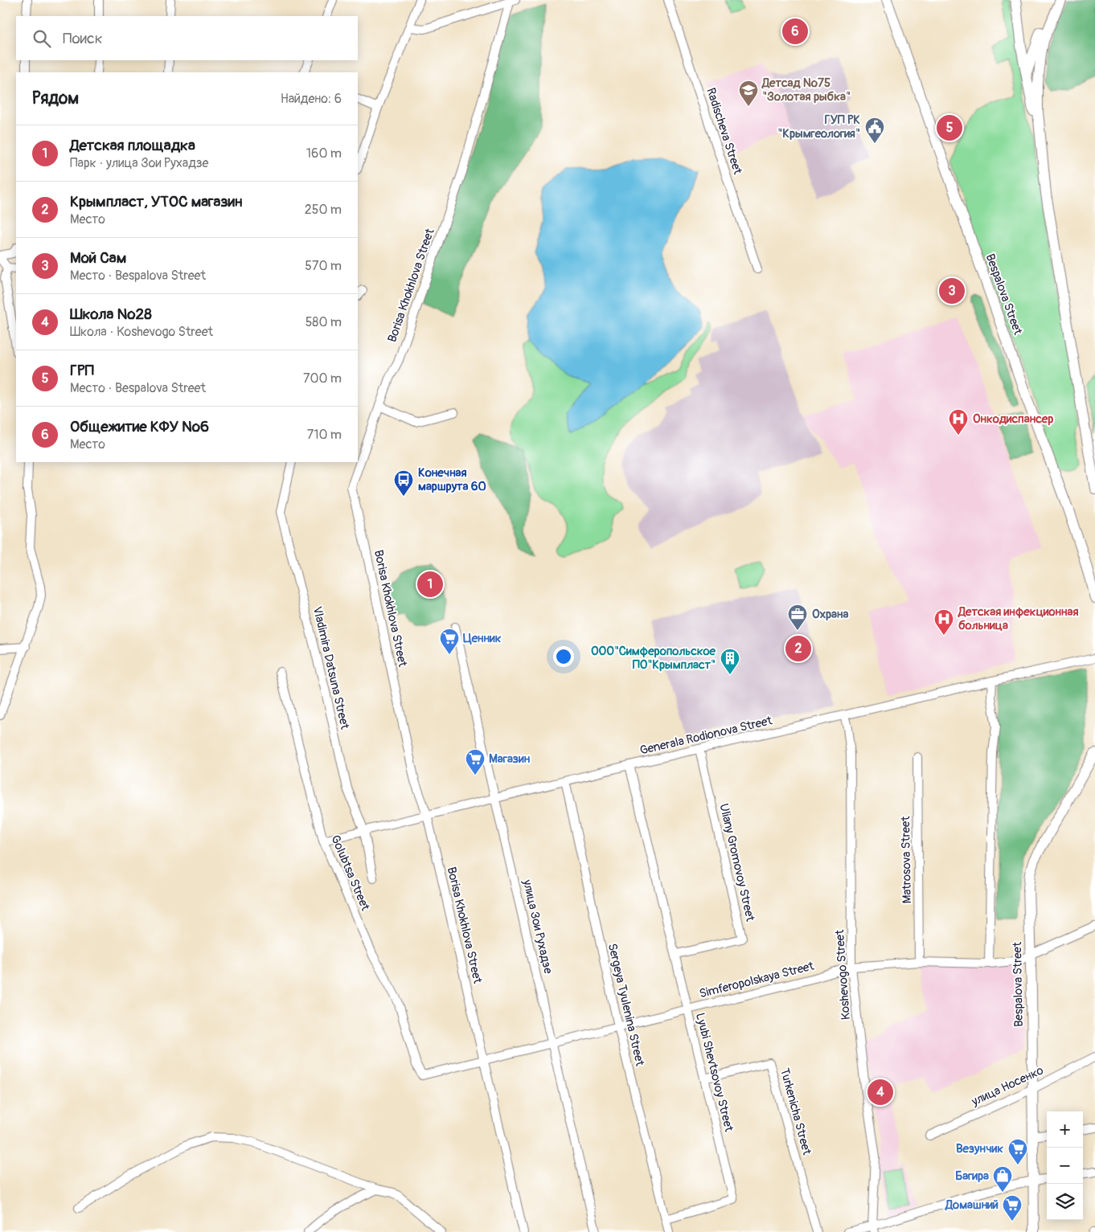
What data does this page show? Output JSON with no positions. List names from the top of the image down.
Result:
{
  "streets": {
    "main road": ["Bespalova Street"],
    "street": [
      "Radischeva Street",
      "Borisa Khokhlova Street",
      "Vladimira Datsuna Street",
      "Generala Rodionova Street",
      "Matrosova Street",
      "Uliany Gromovoy Street",
      "Golubtsa Street",
      "улица Зои Рухадзе",
      "Koshevogo Street",
      "Simferopolskaya Street",
      "Sergeya Tyulenina Street",
      "Lyubi Shevtsovoy Street",
      "улица Носенко",
      "Turkenicha Street"
    ]
  },
  "crossings": [
    ["Borisa Khokhlova Street", "Generala Rodionova Street"],
    ["Borisa Khokhlova Street", "Simferopolskaya Street"],
    ["Bespalova Street", "Simferopolskaya Street"],
    ["Bespalova Street", "улица Носенко"],
    ["Vladimira Datsuna Street", "Generala Rodionova Street"],
    ["Generala Rodionova Street", "Uliany Gromovoy Street"],
    ["Generala Rodionova Street", "Golubtsa Street"],
    ["Generala Rodionova Street", "улица Зои Рухадзе"],
    ["Generala Rodionova Street", "Koshevogo Street"],
    ["Generala Rodionova Street", "Sergeya Tyulenina Street"],
    ["Generala Rodionova Street", "Lyubi Shevtsovoy Street"],
    ["Matrosova Street", "Simferopolskaya Street"],
    ["Uliany Gromovoy Street", "Lyubi Shevtsovoy Street"],
    ["Golubtsa Street", "Simferopolskaya Street"],
    ["улица Зои Рухадзе", "Simferopolskaya Street"],
    ["Koshevogo Street", "Simferopolskaya Street"],
    ["Simferopolskaya Street", "Sergeya Tyulenina Street"],
    ["Simferopolskaya Street", "Lyubi Shevtsovoy Street"],
    ["Sergeya Tyulenina Street", "Lyubi Shevtsovoy Street"],
    ["Lyubi Shevtsovoy Street", "Turkenicha Street"]
  ],
  "places": {
    "school or university": ["Детсад №75 \"Золотая рыбка\""],
    "public building": ["ГУП РК \"Крымгеология\""],
    "hospital": ["Онкодиспансер", "Детская инфекционная больница"],
    "bus stop": ["Конечная маршрута 60"],
    "office": ["Охрана"],
    "supermarket": [
      "Ценник",
      "Магазин",
      "Везунчик",
      "Домашний"
    ],
    "building": ["ООО\"Симферопольское ПО\"Крымпласт\""],
    "shop": ["Багира"]
  },
  "page": {
    "search": "Поиск",
    "pins": [
      "6",
      "5",
      "3",
      "1",
      "2",
      "4"
    ],
    "heading": ["Рядом", "Найдено: 6"],
    "list": [
      {
        "mark": "1",
        "name": "Детская площадка",
        "note": "Парк · улица Зои Рухадзе",
        "value": "160 m"
      },
      {
        "mark": "2",
        "name": "Крымпласт, УТОС магазин",
        "note": "Место",
        "value": "250 m"
      },
      {
        "mark": "3",
        "name": "Мой Сам",
        "note": "Место · Bespalova Street",
        "value": "570 m"
      },
      {
        "mark": "4",
        "name": "Школа №28",
        "note": "Школа · Koshevogo Street",
        "value": "580 m"
      },
      {
        "mark": "5",
        "name": "ГРП",
        "note": "Место · Bespalova Street",
        "value": "700 m"
      },
      {
        "mark": "6",
        "name": "Общежитие КФУ №6",
        "note": "Место",
        "value": "710 m"
      }
    ],
    "map_buttons": ["+", "−"]
  }
}
